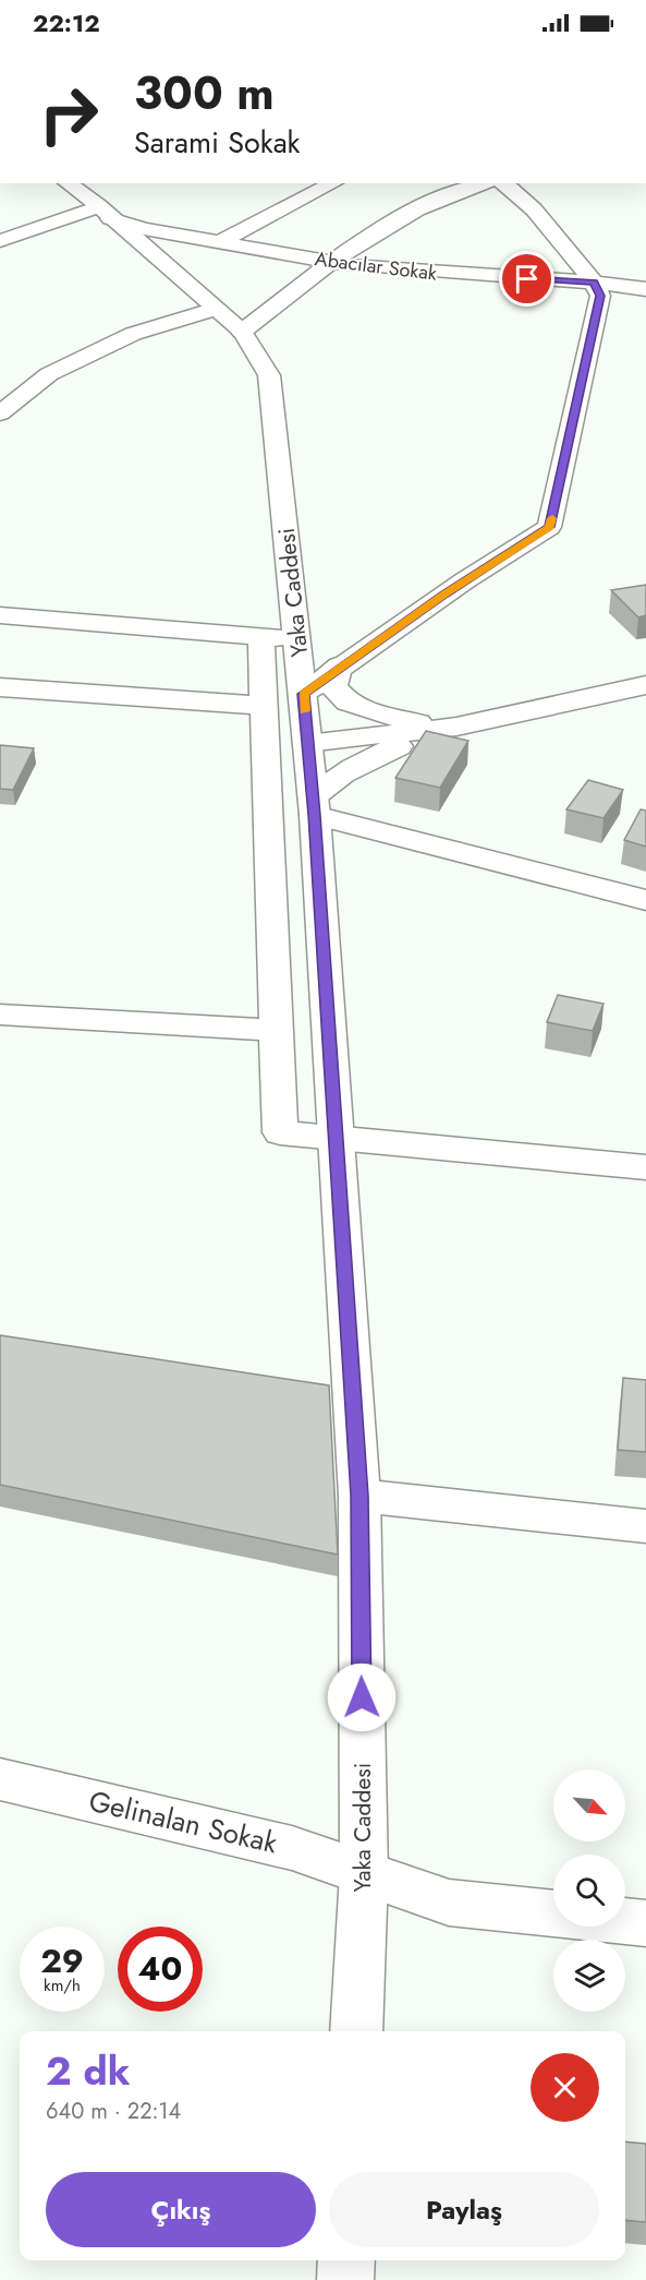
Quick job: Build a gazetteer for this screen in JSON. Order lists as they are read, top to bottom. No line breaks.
{"streets":{"street":["Abacılar Sokak","Yaka Caddesi","Gelinalan Sokak"]},"crossings":[["Abacılar Sokak","Yaka Caddesi"],["Yaka Caddesi","Gelinalan Sokak"]],"north":"bottom right","page":{"status":"22:12","turn":["300 m","Sarami Sokak"],"speed":"29 km/h","limit":"40","heading":["2 dk","640 m · 22:14"],"buttons":["Çıkış","Paylaş"]}}
